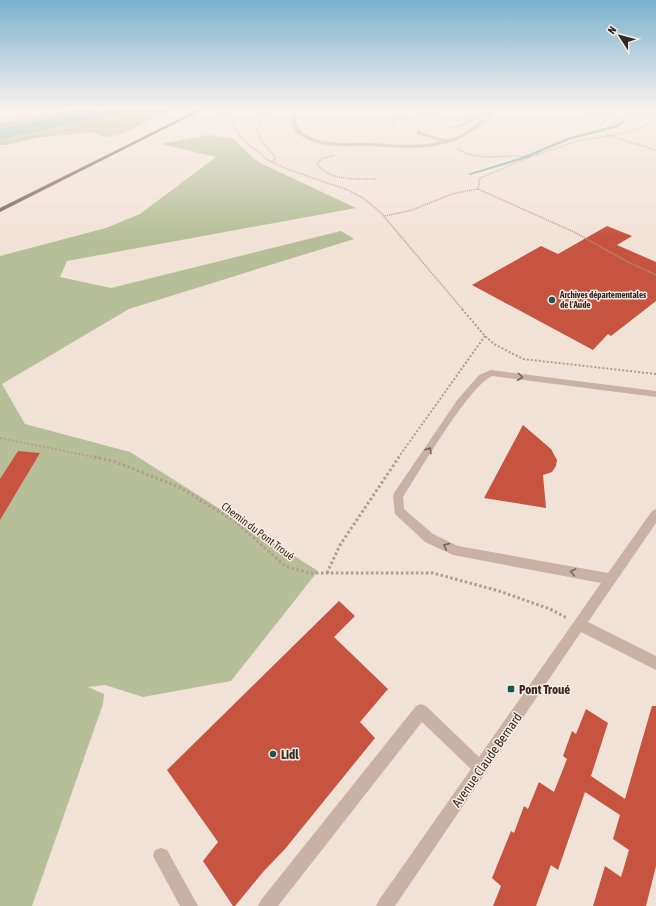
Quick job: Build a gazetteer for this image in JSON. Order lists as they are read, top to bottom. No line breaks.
{"streets":{"street":["Avenue Claude Bernard"],"path":["Chemin du Pont Troué"]},"crossings":[["Chemin du Pont Troué","Avenue Claude Bernard"]],"places":{"other":["Archives départementales de l'Aude","Lidl"],"transit":["Pont Troué"]},"north":"top left"}
